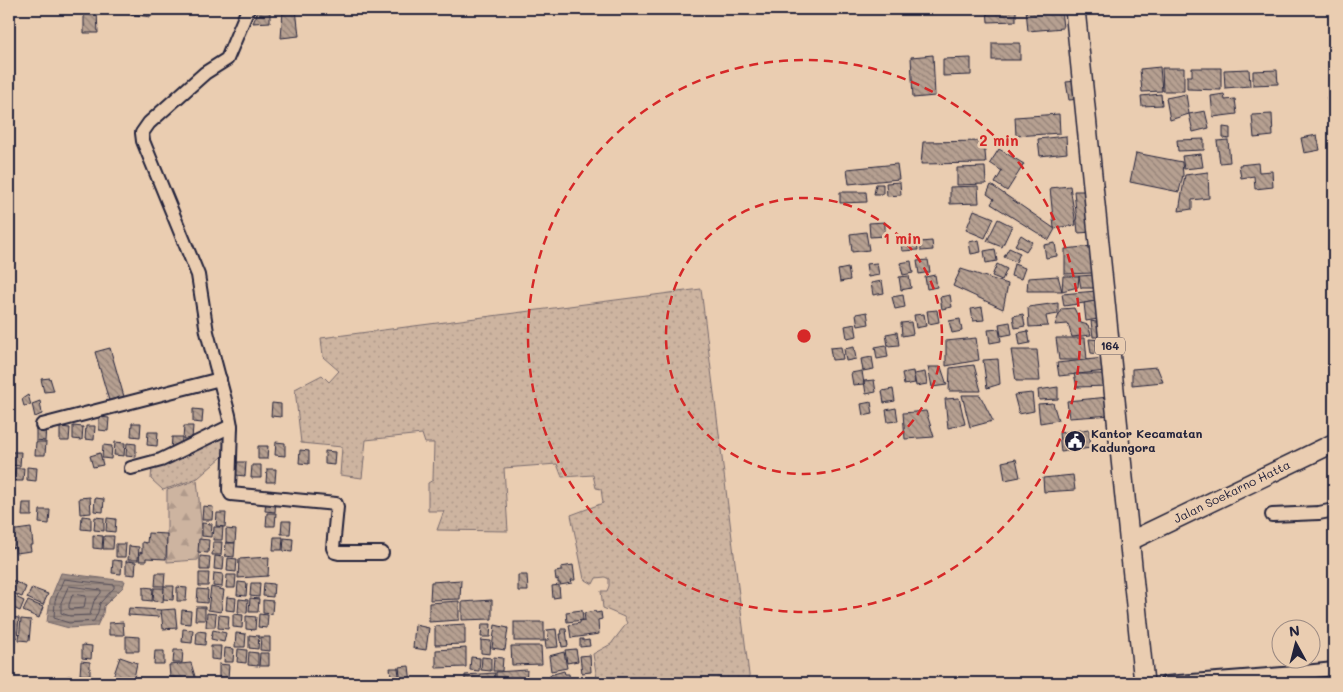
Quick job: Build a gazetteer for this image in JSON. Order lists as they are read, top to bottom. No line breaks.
{"streets":{"main road":["164"],"street":["Jalan Soekarno Hatta"]},"crossings":[["164","Jalan Soekarno Hatta"]],"places":{"public building":["Kantor Kecamatan Kadungora"]},"north":"top","rings":["2 min","1 min"]}
